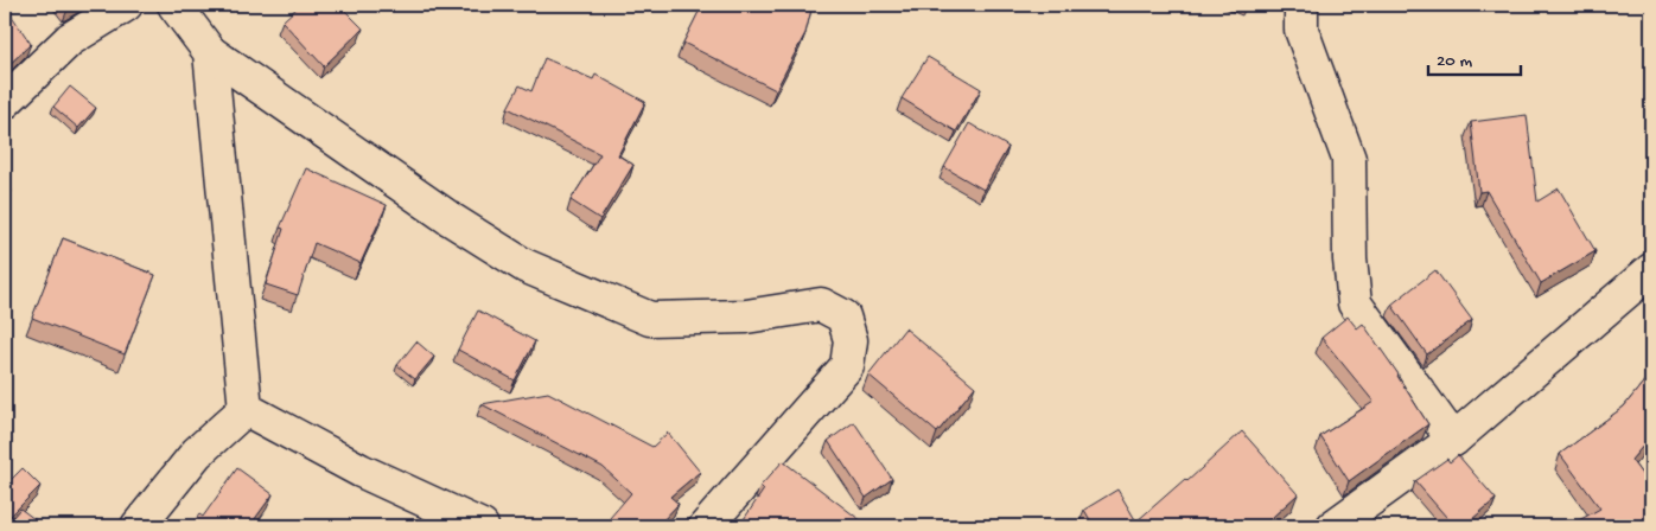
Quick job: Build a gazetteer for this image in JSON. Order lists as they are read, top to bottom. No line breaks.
{"scale_bar":"20 m"}
